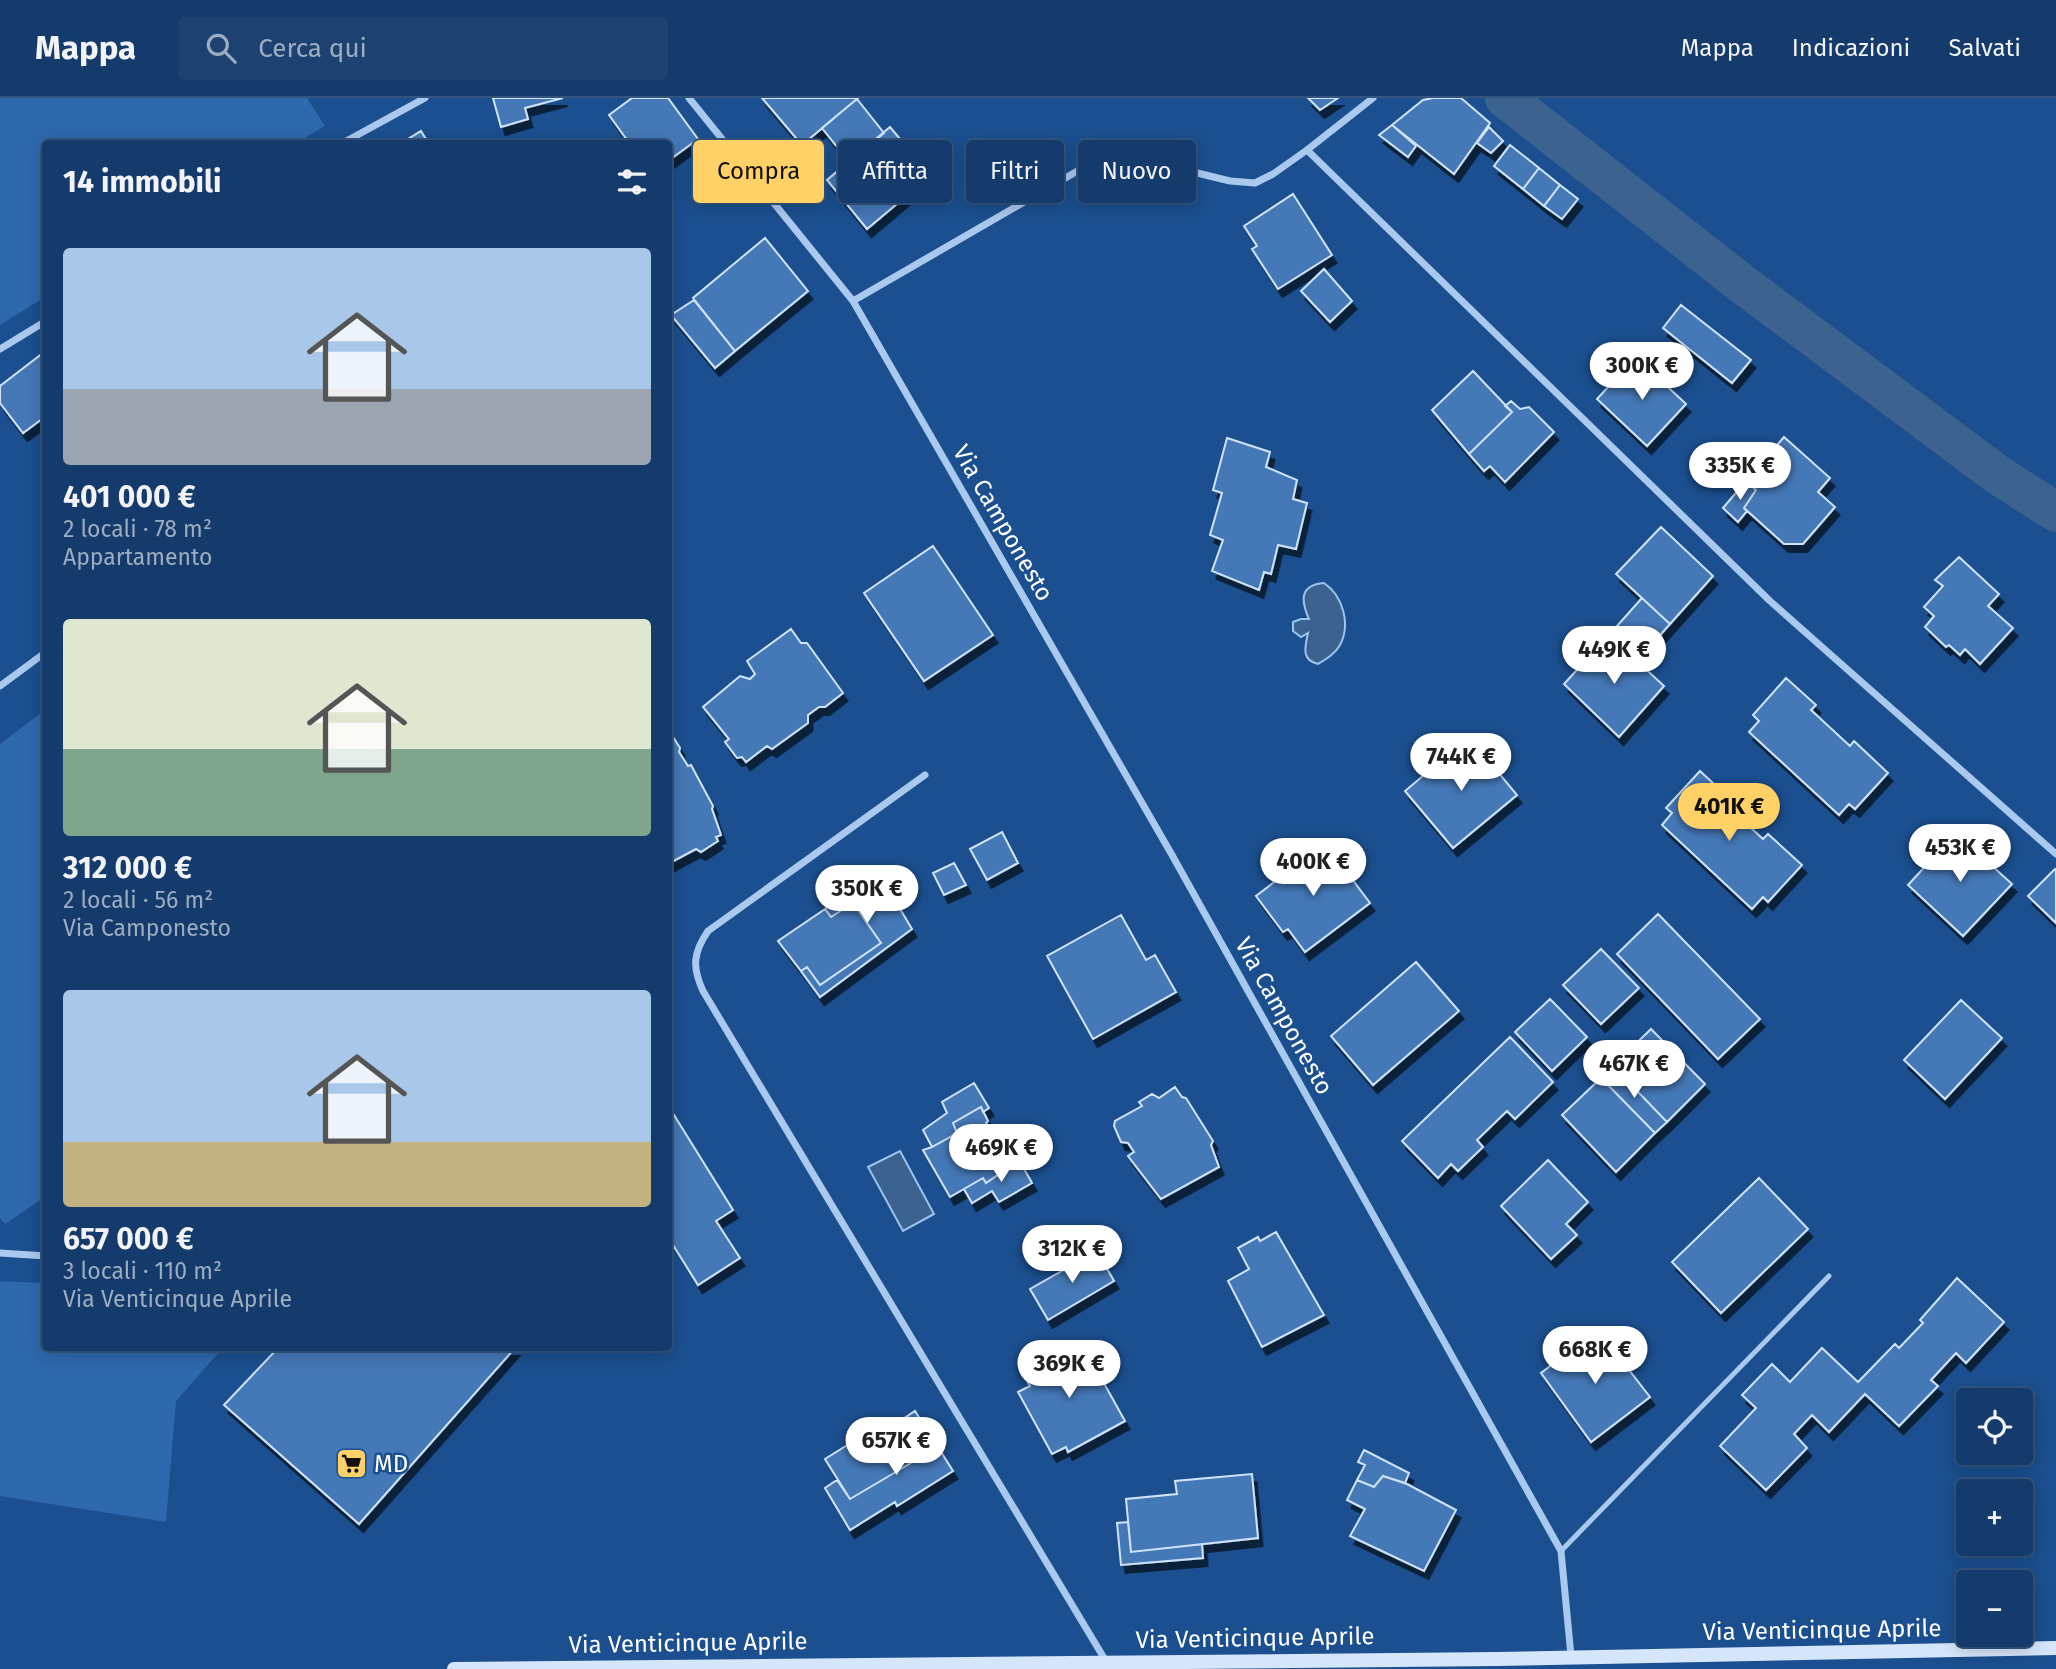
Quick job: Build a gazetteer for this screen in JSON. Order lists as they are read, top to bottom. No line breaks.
{"streets":{"main road":["Via Venticinque Aprile"],"street":["Via Camponesto"]},"crossings":[["Via Camponesto","Via Venticinque Aprile"]],"places":{"supermarket":["MD"]},"page":{"header":"Mappa","search":"Cerca qui","nav":["Mappa","Indicazioni","Salvati"],"chip":["Compra","Affitta","Filtri","Nuovo"],"heading":"14 immobili","list":[{"name":"401 000 €","note":"2 locali · 78 m² · Appartamento"},{"name":"312 000 €","note":"2 locali · 56 m² · Via Camponesto"},{"name":"657 000 €","note":"3 locali · 110 m² · Via Venticinque Aprile"}],"price":["300K €","335K €","449K €","744K €","401K €","453K €","400K €","350K €","467K €","469K €","312K €","668K €","369K €","657K €"],"map_buttons":["+","−"]}}
